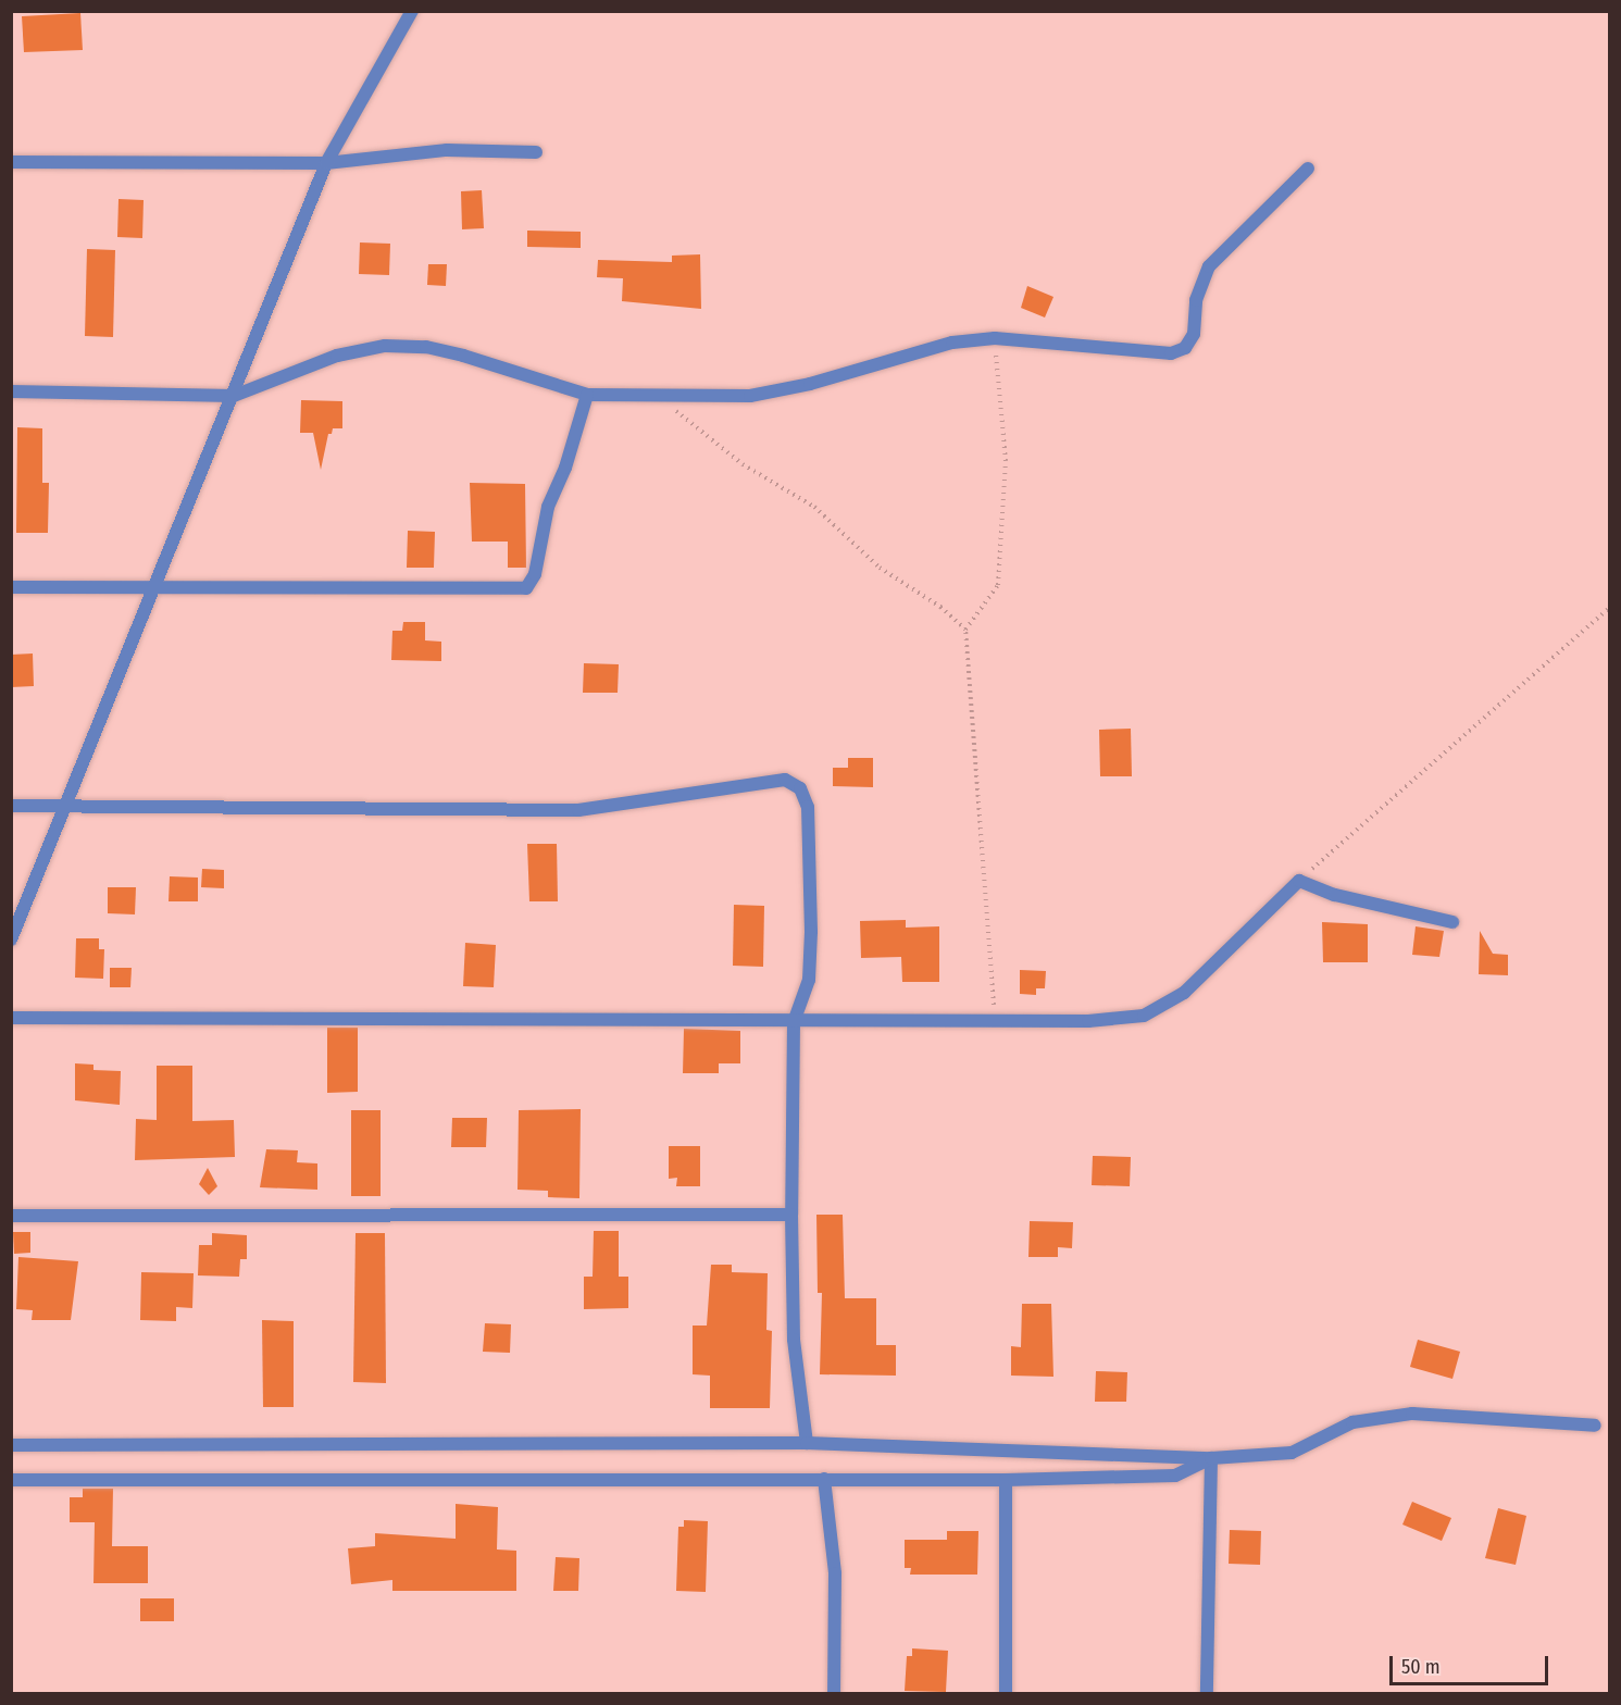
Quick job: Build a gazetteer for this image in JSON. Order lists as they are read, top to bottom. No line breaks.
{"scale_bar":"50 m"}
